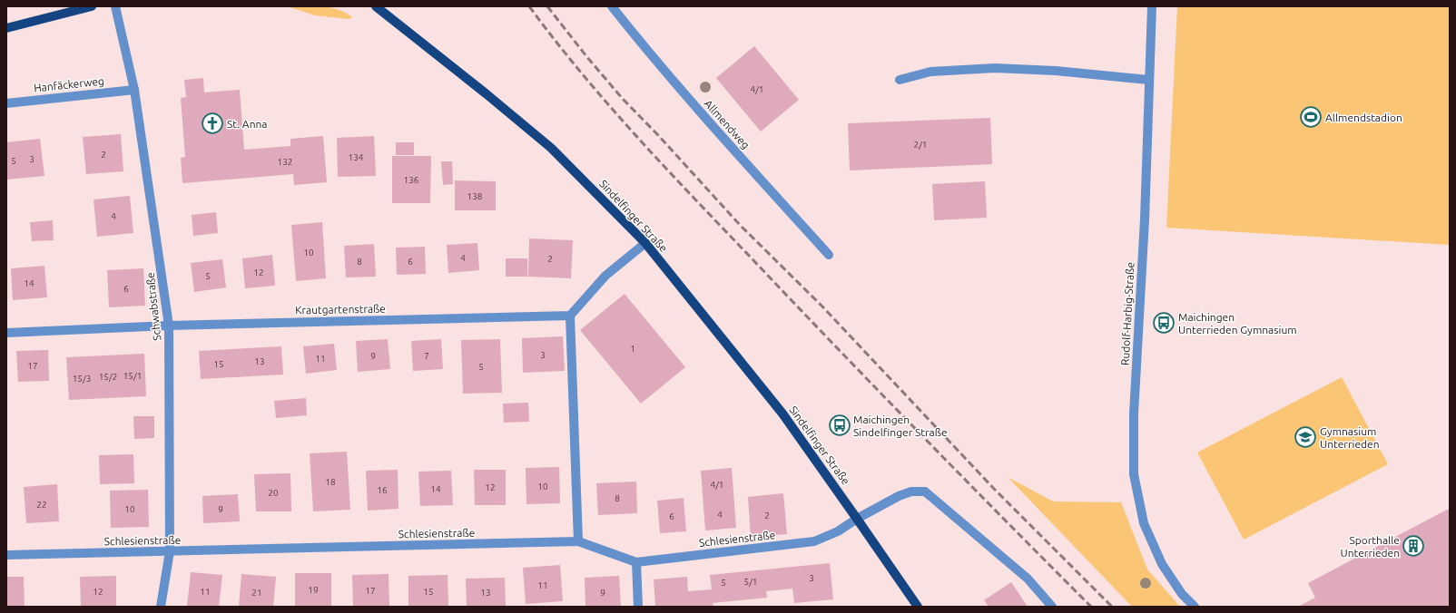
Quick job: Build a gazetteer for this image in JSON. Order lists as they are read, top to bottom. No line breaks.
{"streets":{"main road":["Sindelfinger Straße"],"street":["Hanfäckerweg","Allmendweg","Schwabstraße","Krautgartenstraße","Rudolf-Harbig-Straße","Schlesienstraße"]},"crossings":[["Hanfäckerweg","Schwabstraße"],["Sindelfinger Straße","Schlesienstraße"],["Schwabstraße","Krautgartenstraße"],["Schwabstraße","Schlesienstraße"]],"places":{"sports":["Allmendstadion"],"church":["St. Anna"],"bus stop":["Maichingen Unterrieden Gymnasium","Maichingen Sindelfinger Straße"],"school or university":["Gymnasium Unterrieden"],"building":["Sporthalle Unterrieden"]},"house_numbers":["4/1","2/1","2","134","3","5","132","136","138","4","10","4","2","8","6","12","5","14","6","1","3","9","7","11","13","15","17","5","15/1","15/2","15/3","18","4/1","10","12","14","16","20","8","22","10","9","4","2","6","3","5/1","5","11","19","17","12","11","15","21","13","9"]}
